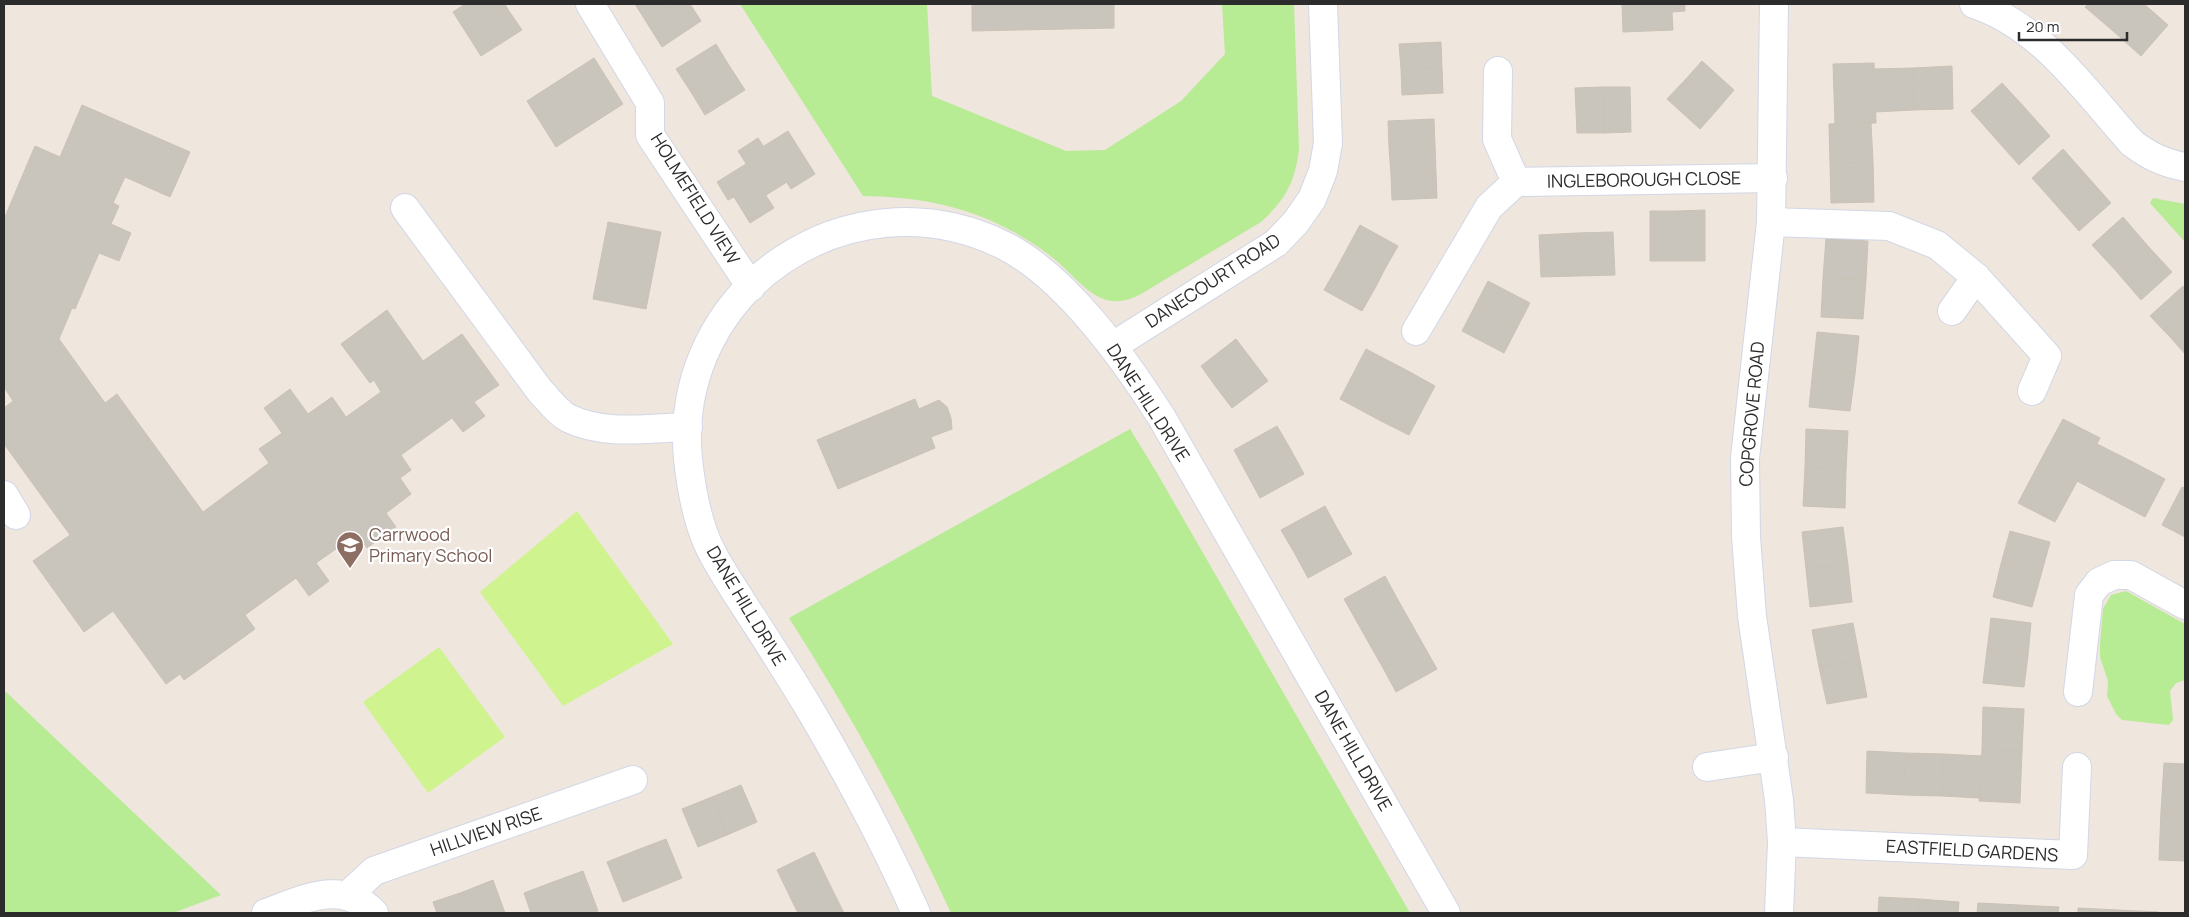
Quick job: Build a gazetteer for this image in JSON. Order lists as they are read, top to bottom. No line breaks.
{"streets":{"street":["INGLEBOROUGH CLOSE","HOLMEFIELD VIEW","DANECOURT ROAD","DANE HILL DRIVE","COPGROVE ROAD","HILLVIEW RISE","EASTFIELD GARDENS"]},"crossings":[["INGLEBOROUGH CLOSE","COPGROVE ROAD"],["HOLMEFIELD VIEW","DANE HILL DRIVE"],["DANECOURT ROAD","DANE HILL DRIVE"],["COPGROVE ROAD","EASTFIELD GARDENS"]],"places":{"school or university":["Carrwood Primary School"]},"scale_bar":"20 m"}
